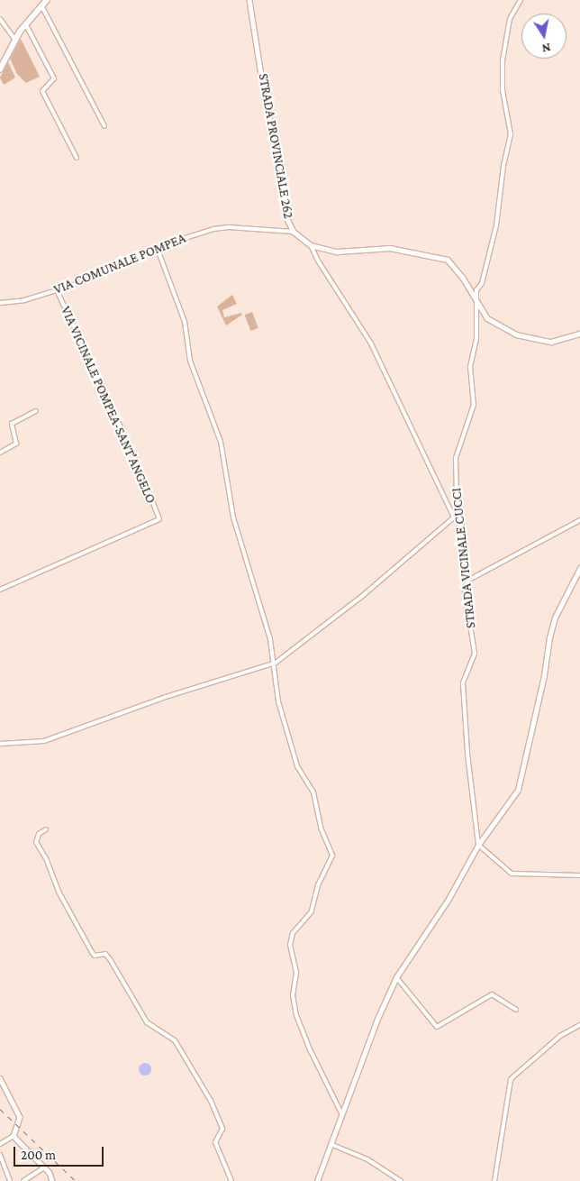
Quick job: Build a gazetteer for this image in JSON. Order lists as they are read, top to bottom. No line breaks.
{"streets":{"street":["STRADA PROVINCIALE 262","VIA COMUNALE POMPEA","VIA VICINALE POMPEA-SANT'ANGELO","STRADA VICINALE CUCCI"]},"crossings":[["STRADA PROVINCIALE 262","VIA COMUNALE POMPEA"],["STRADA PROVINCIALE 262","STRADA VICINALE CUCCI"],["VIA COMUNALE POMPEA","VIA VICINALE POMPEA-SANT'ANGELO"]],"scale_bar":"200 m","north":"bottom"}
